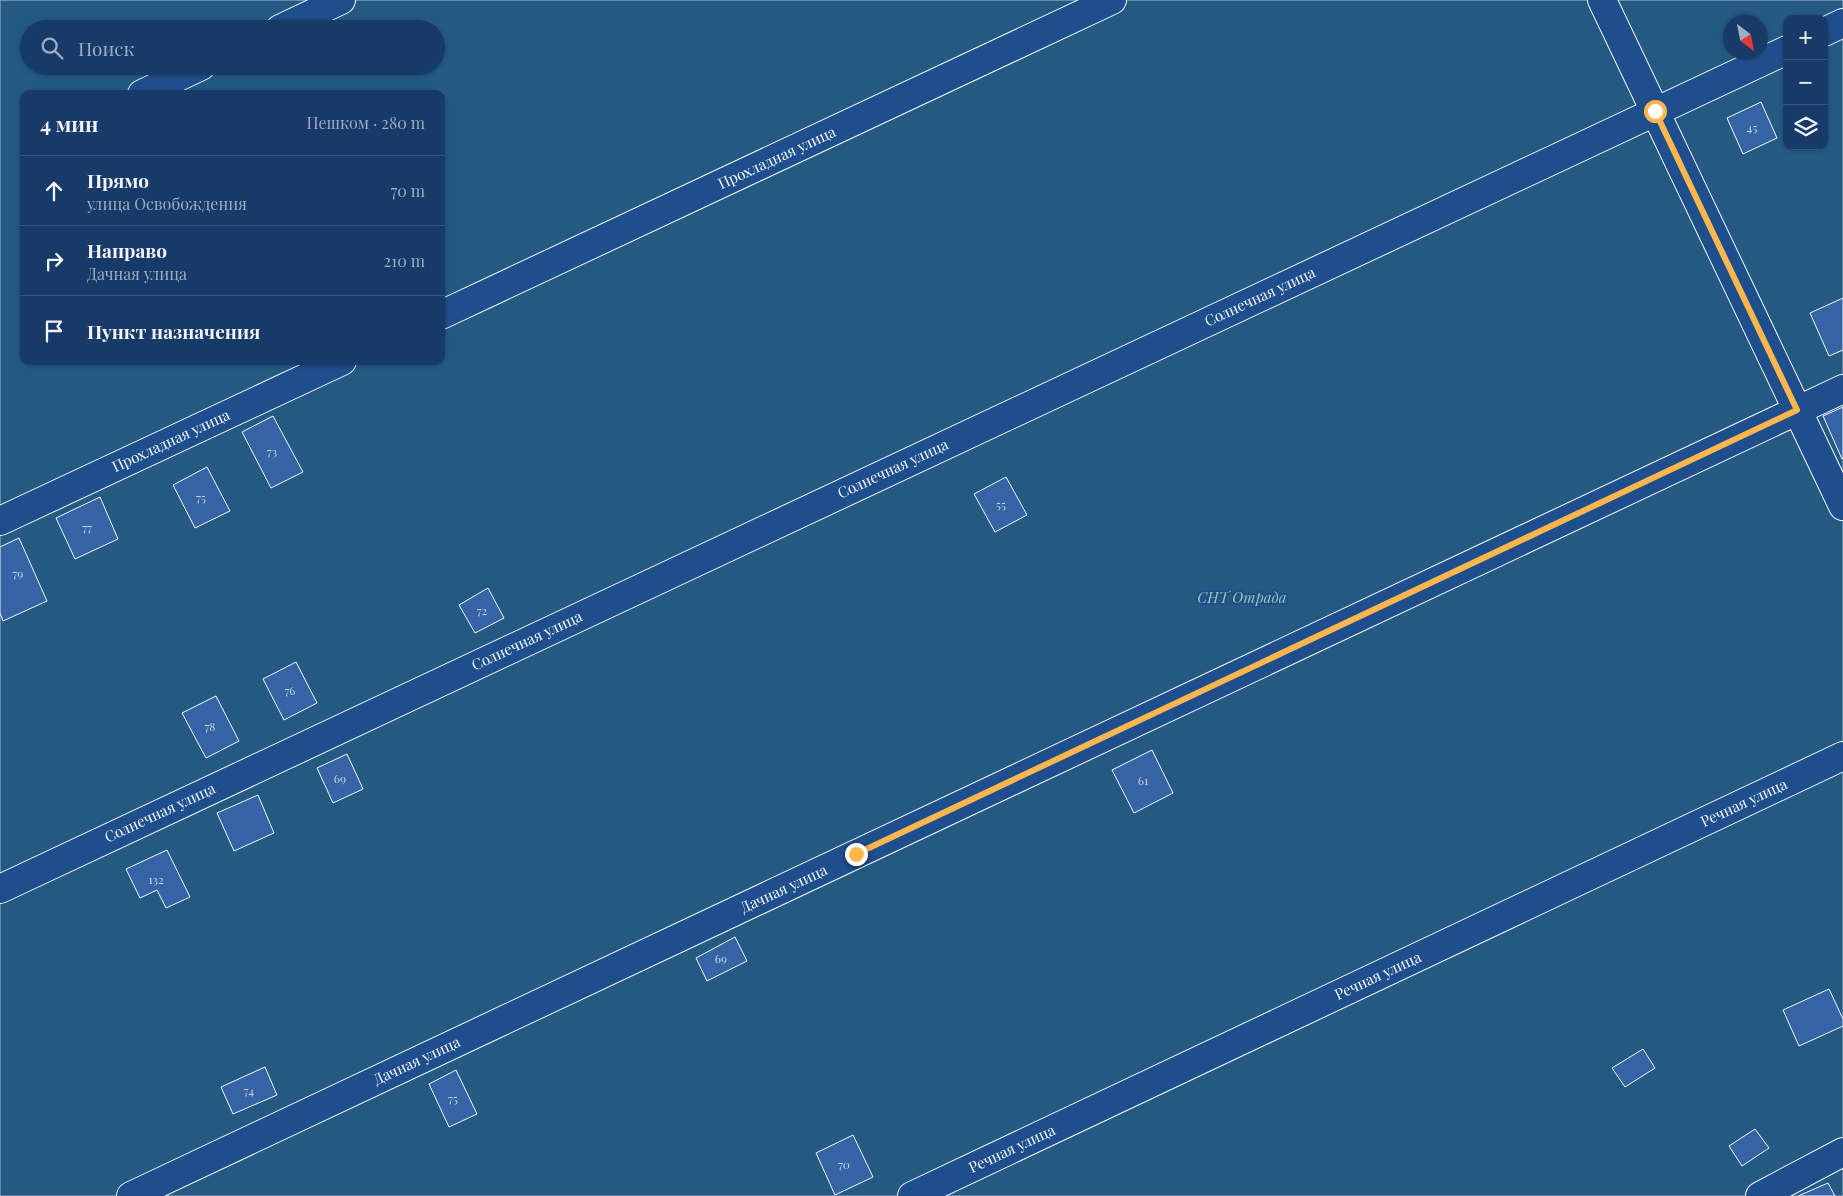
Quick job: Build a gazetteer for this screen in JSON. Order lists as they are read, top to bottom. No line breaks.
{"streets":{"street":["Прохладная улица","Солнечная улица","Речная улица","Дачная улица"]},"parks":["СНТ Отрада"],"house_numbers":["45","73","75","55","77","79","72","76","78","69","61","132","69","74","75","70"],"north":"bottom right","page":{"map_buttons":["+","−"],"search":"Поиск","heading":["4 мин","Пешком · 280 m"],"list":[["Прямо","улица Освобождения","70 m"],["Направо","Дачная улица","210 m"],"Пункт назначения"]}}
